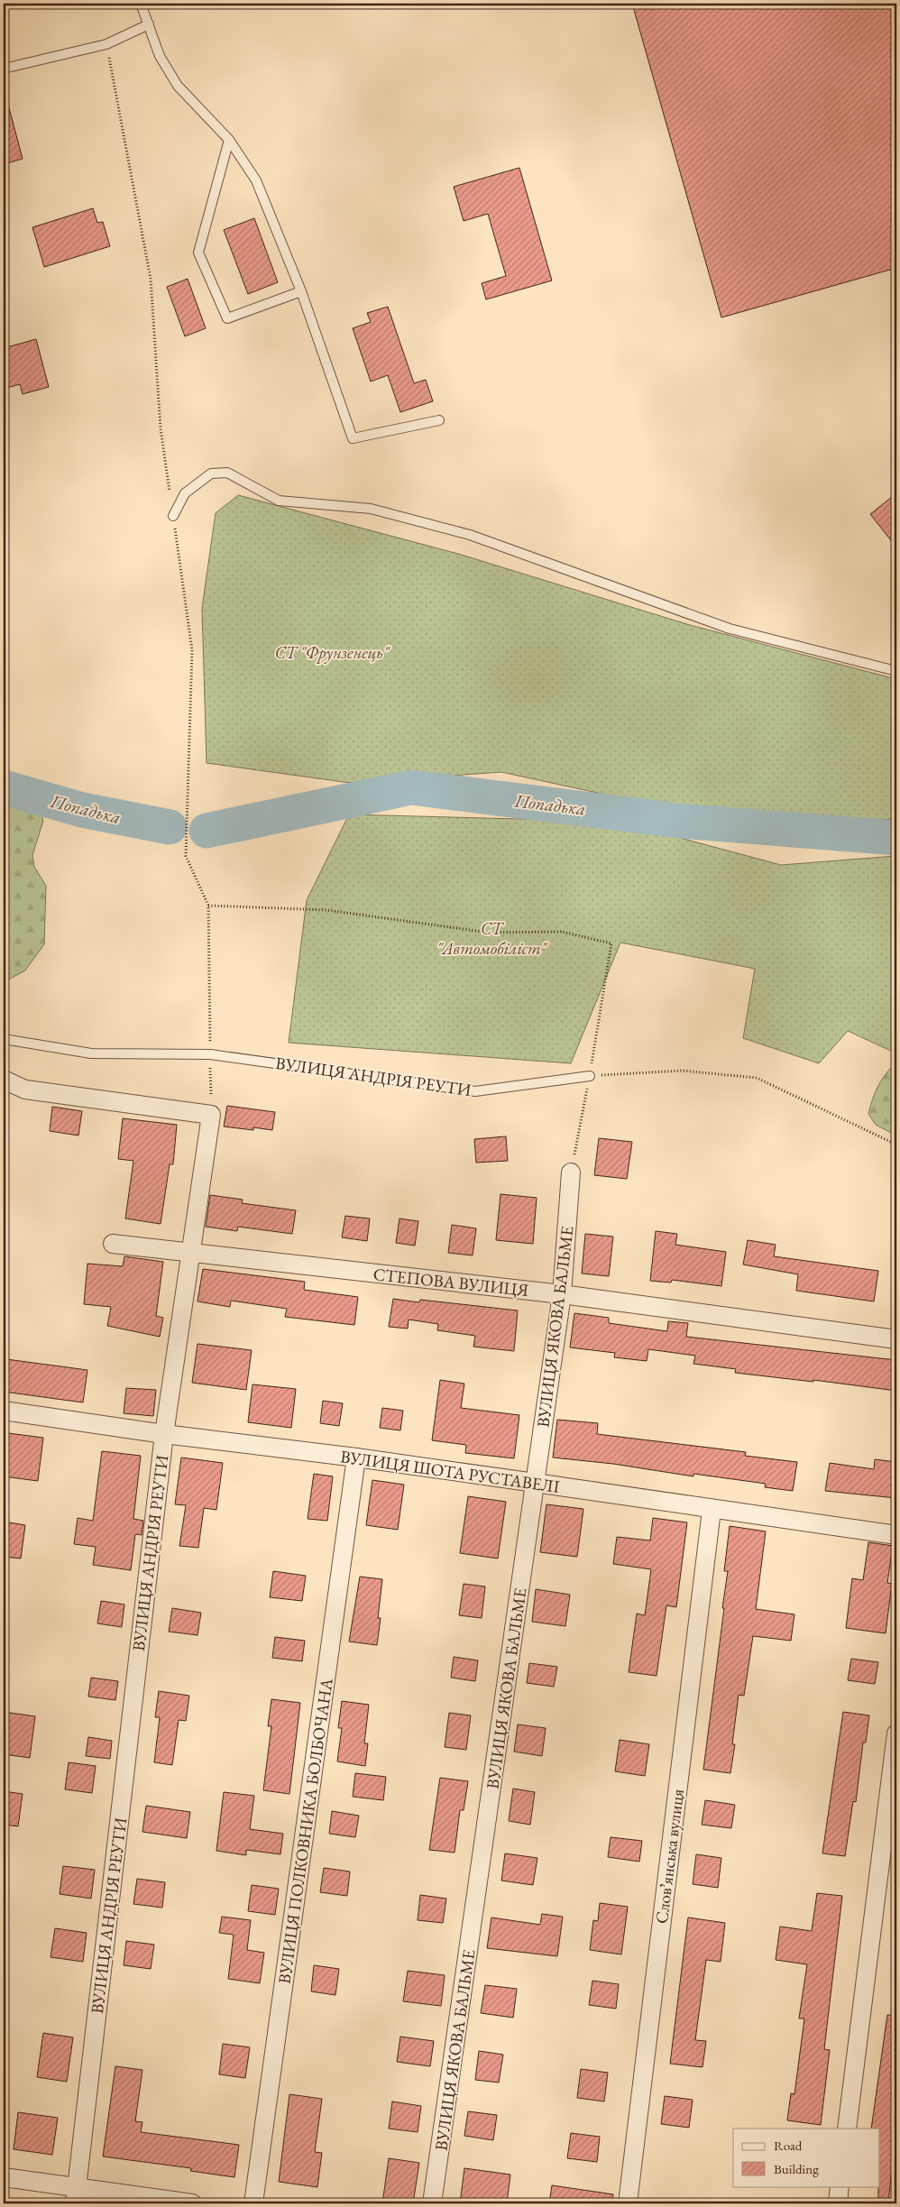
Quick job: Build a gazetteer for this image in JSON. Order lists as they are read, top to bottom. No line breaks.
{"streets":{"street":["ВУЛИЦЯ АНДРІЯ РЕУТИ","СТЕПОВА ВУЛИЦЯ","ВУЛИЦЯ ЯКОВА БАЛЬМЕ","ВУЛИЦЯ ШОТА РУСТАВЕЛІ","ВУЛИЦЯ ПОЛКОВНИКА БОЛБОЧАНА","Словʼянська вулиця"]},"crossings":[["ВУЛИЦЯ АНДРІЯ РЕУТИ","СТЕПОВА ВУЛИЦЯ"],["ВУЛИЦЯ АНДРІЯ РЕУТИ","ВУЛИЦЯ ШОТА РУСТАВЕЛІ"],["СТЕПОВА ВУЛИЦЯ","ВУЛИЦЯ ЯКОВА БАЛЬМЕ"],["ВУЛИЦЯ ЯКОВА БАЛЬМЕ","ВУЛИЦЯ ШОТА РУСТАВЕЛІ"],["ВУЛИЦЯ ШОТА РУСТАВЕЛІ","ВУЛИЦЯ ПОЛКОВНИКА БОЛБОЧАНА"],["ВУЛИЦЯ ШОТА РУСТАВЕЛІ","Словʼянська вулиця"]],"water":["Попадька"],"parks":["СТ \"Фрунзенець\"","СТ \"Автомобіліст\""],"legend":["Road","Building"]}
